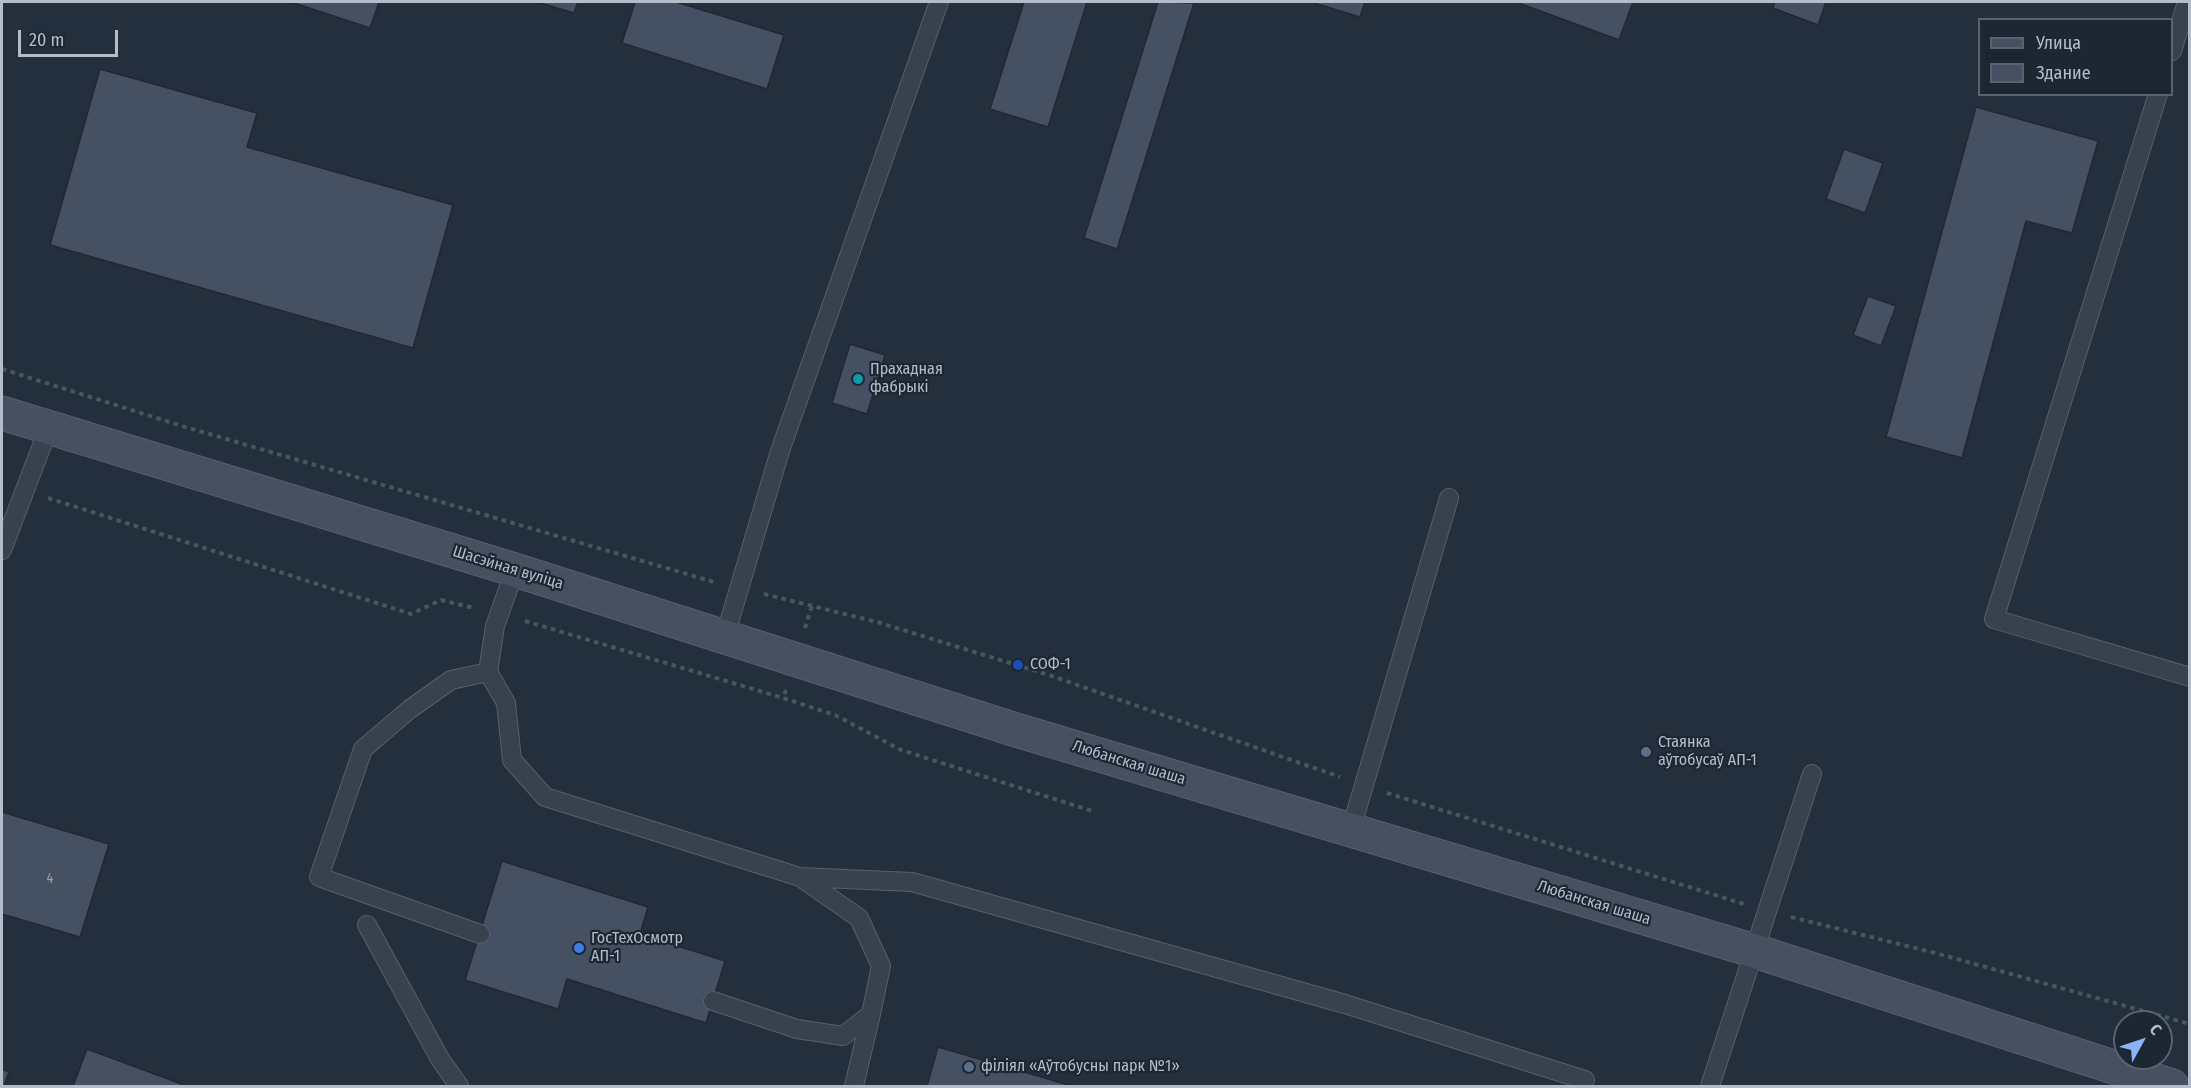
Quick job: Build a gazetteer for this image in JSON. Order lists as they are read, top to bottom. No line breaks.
{"streets":{"main road":["Шасэйная вуліца","Любанская шаша"]},"crossings":[["Шасэйная вуліца","Любанская шаша"]],"places":["Прахадная фабрыкі","СОФ-1","Стаянка аўтобусаў АП-1","ГосТехОсмотр АП-1","філіял «Аўтобусны парк №1»"],"house_numbers":["4"],"legend":["Улица","Здание"],"scale_bar":"20 m","north":"top right"}
